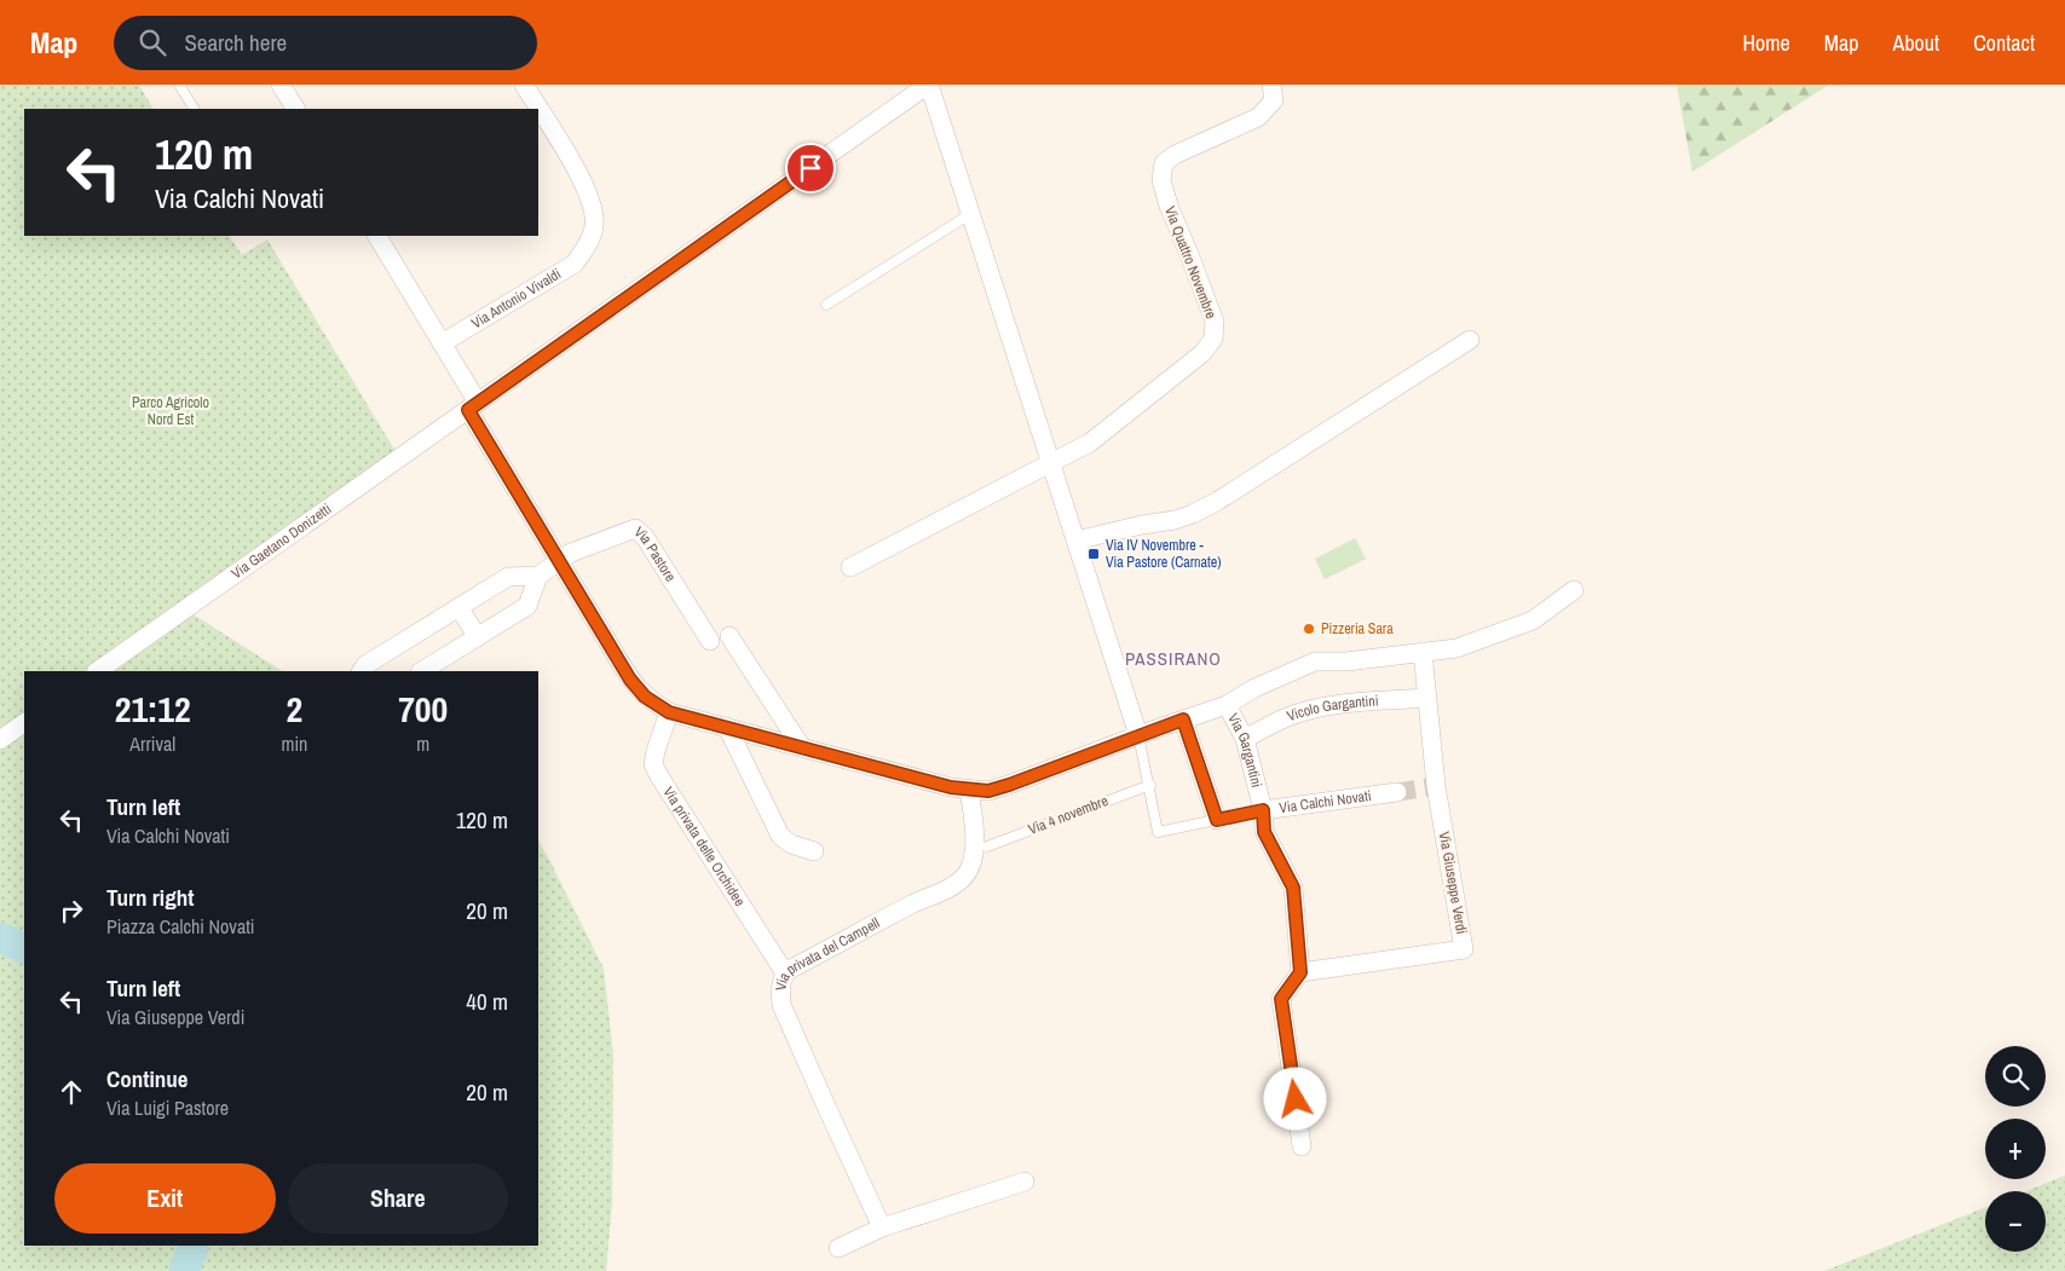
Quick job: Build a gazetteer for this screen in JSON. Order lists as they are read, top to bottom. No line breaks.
{"streets":{"street":["Via Quattro Novembre","Via Antonio Vivaldi","Via Gaetano Donizetti","Via Pastore","Vicolo Gargantini","Via Gargantini","Via Calchi Novati","Via privata delle Orchidee","Via Giuseppe Verdi","Via privata del Campell"],"lane":["Via 4 novembre"]},"crossings":[["Vicolo Gargantini","Via Gargantini"],["Vicolo Gargantini","Via Giuseppe Verdi"],["Via Gargantini","Via Calchi Novati"],["Via Gargantini","Via Giuseppe Verdi"],["Via Calchi Novati","Via 4 novembre"],["Via privata delle Orchidee","Via privata del Campell"]],"districts":["PASSIRANO"],"parks":["Parco Agricolo Nord Est"],"places":{"transit":["Via IV Novembre - Via Pastore (Carnate)"],"other":["Pizzeria Sara"]},"page":{"header":"Map","search":"Search here","nav":["Home","Map","About","Contact"],"turn":["120 m","Via Calchi Novati"],"eta":["21:12","Arrival","2","min","700","m"],"list":[{"name":"Turn left","note":"Via Calchi Novati","value":"120 m"},{"name":"Turn right","note":"Piazza Calchi Novati","value":"20 m"},{"name":"Turn left","note":"Via Giuseppe Verdi","value":"40 m"},{"name":"Continue","note":"Via Luigi Pastore","value":"20 m"}],"map_buttons":["+","−"],"buttons":["Exit","Share"]}}
